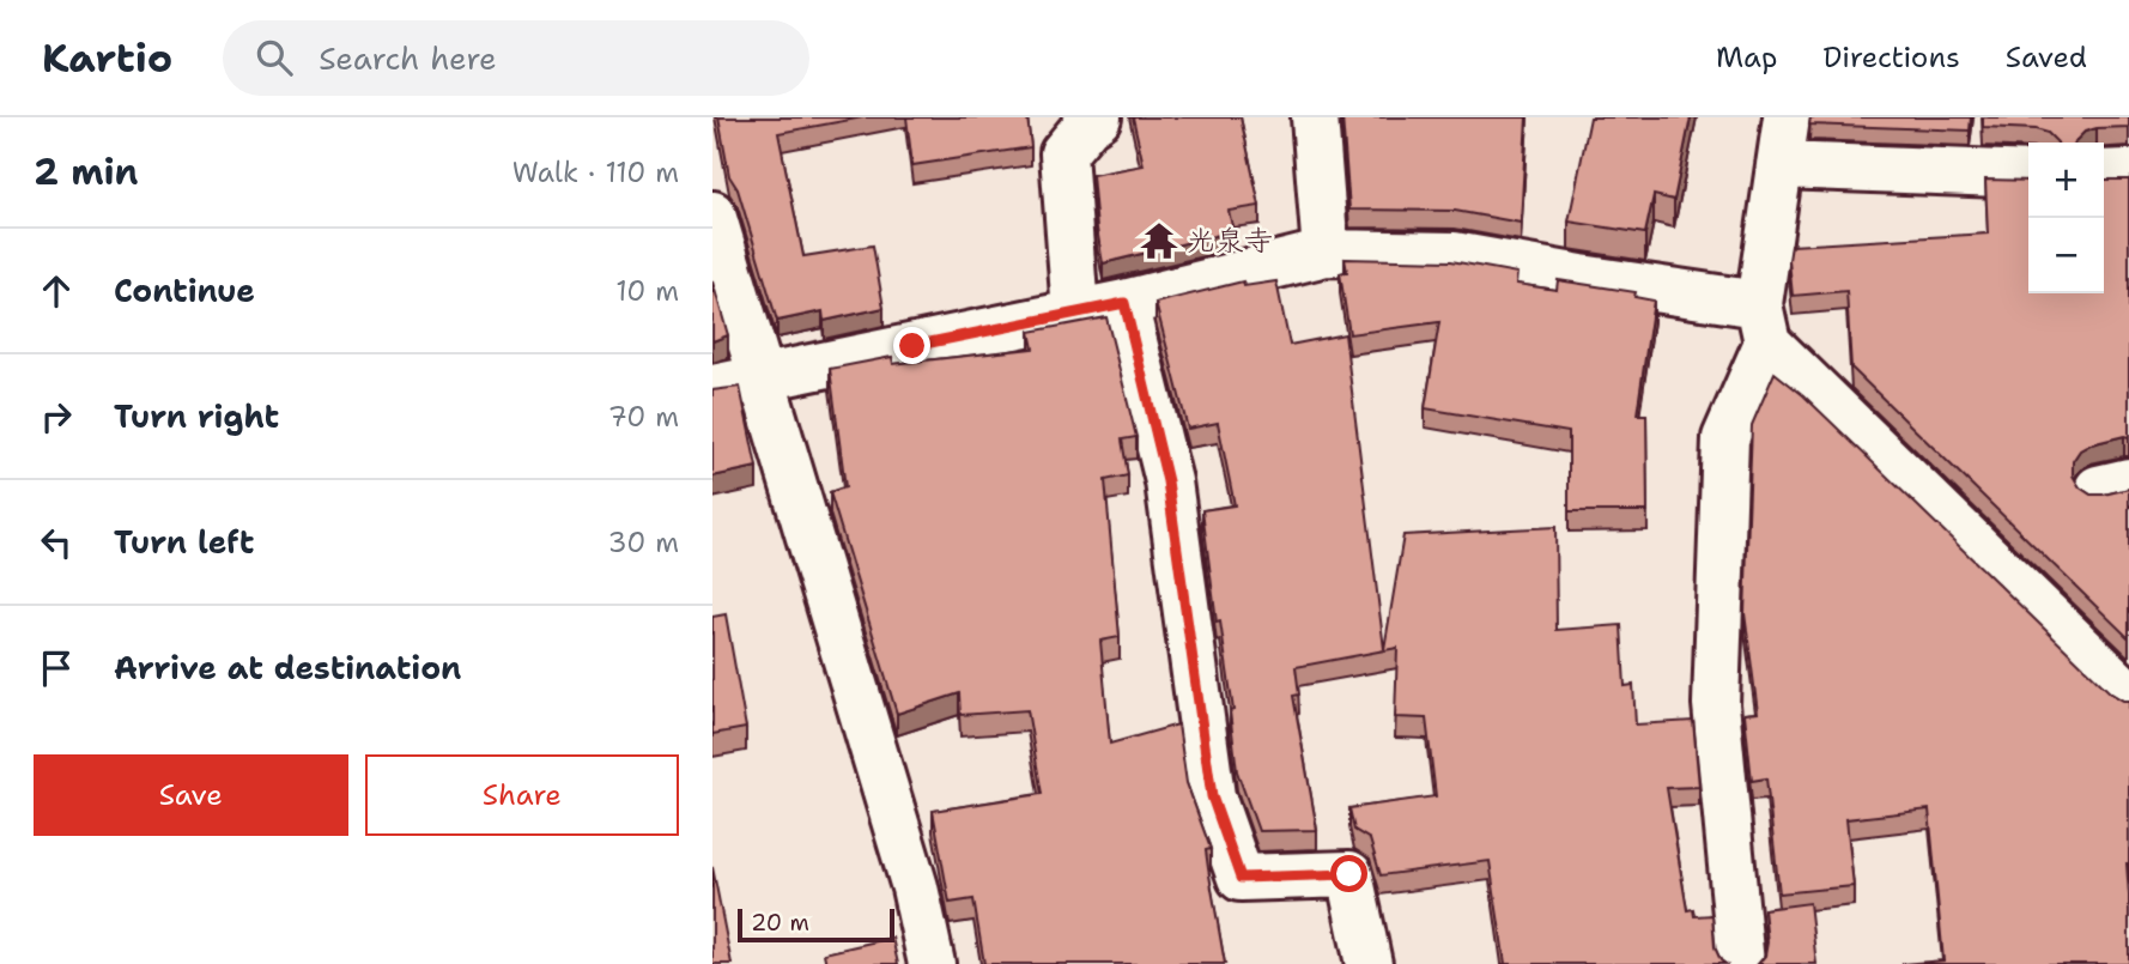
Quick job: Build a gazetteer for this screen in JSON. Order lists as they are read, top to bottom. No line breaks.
{"places":{"temple":["光泉寺"]},"scale_bar":"20 m","page":{"header":"Kartio","search":"Search here","nav":["Map","Directions","Saved"],"heading":["2 min","Walk · 110 m"],"map_buttons":["+","−"],"list":[["Continue","10 m"],["Turn right","70 m"],["Turn left","30 m"],"Arrive at destination"],"buttons":["Save","Share"],"scale":"20 m"}}
